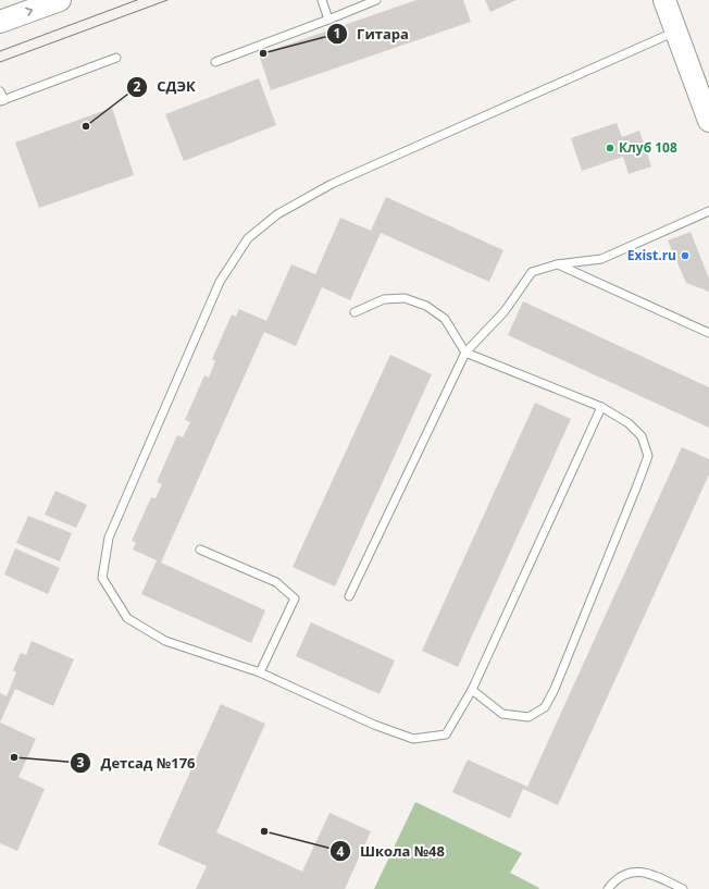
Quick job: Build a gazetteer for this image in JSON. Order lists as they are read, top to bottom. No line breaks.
{"places":["Гитара","СДЭК","Клуб 108","Exist.ru","Детсад №176","Школа №48"]}
